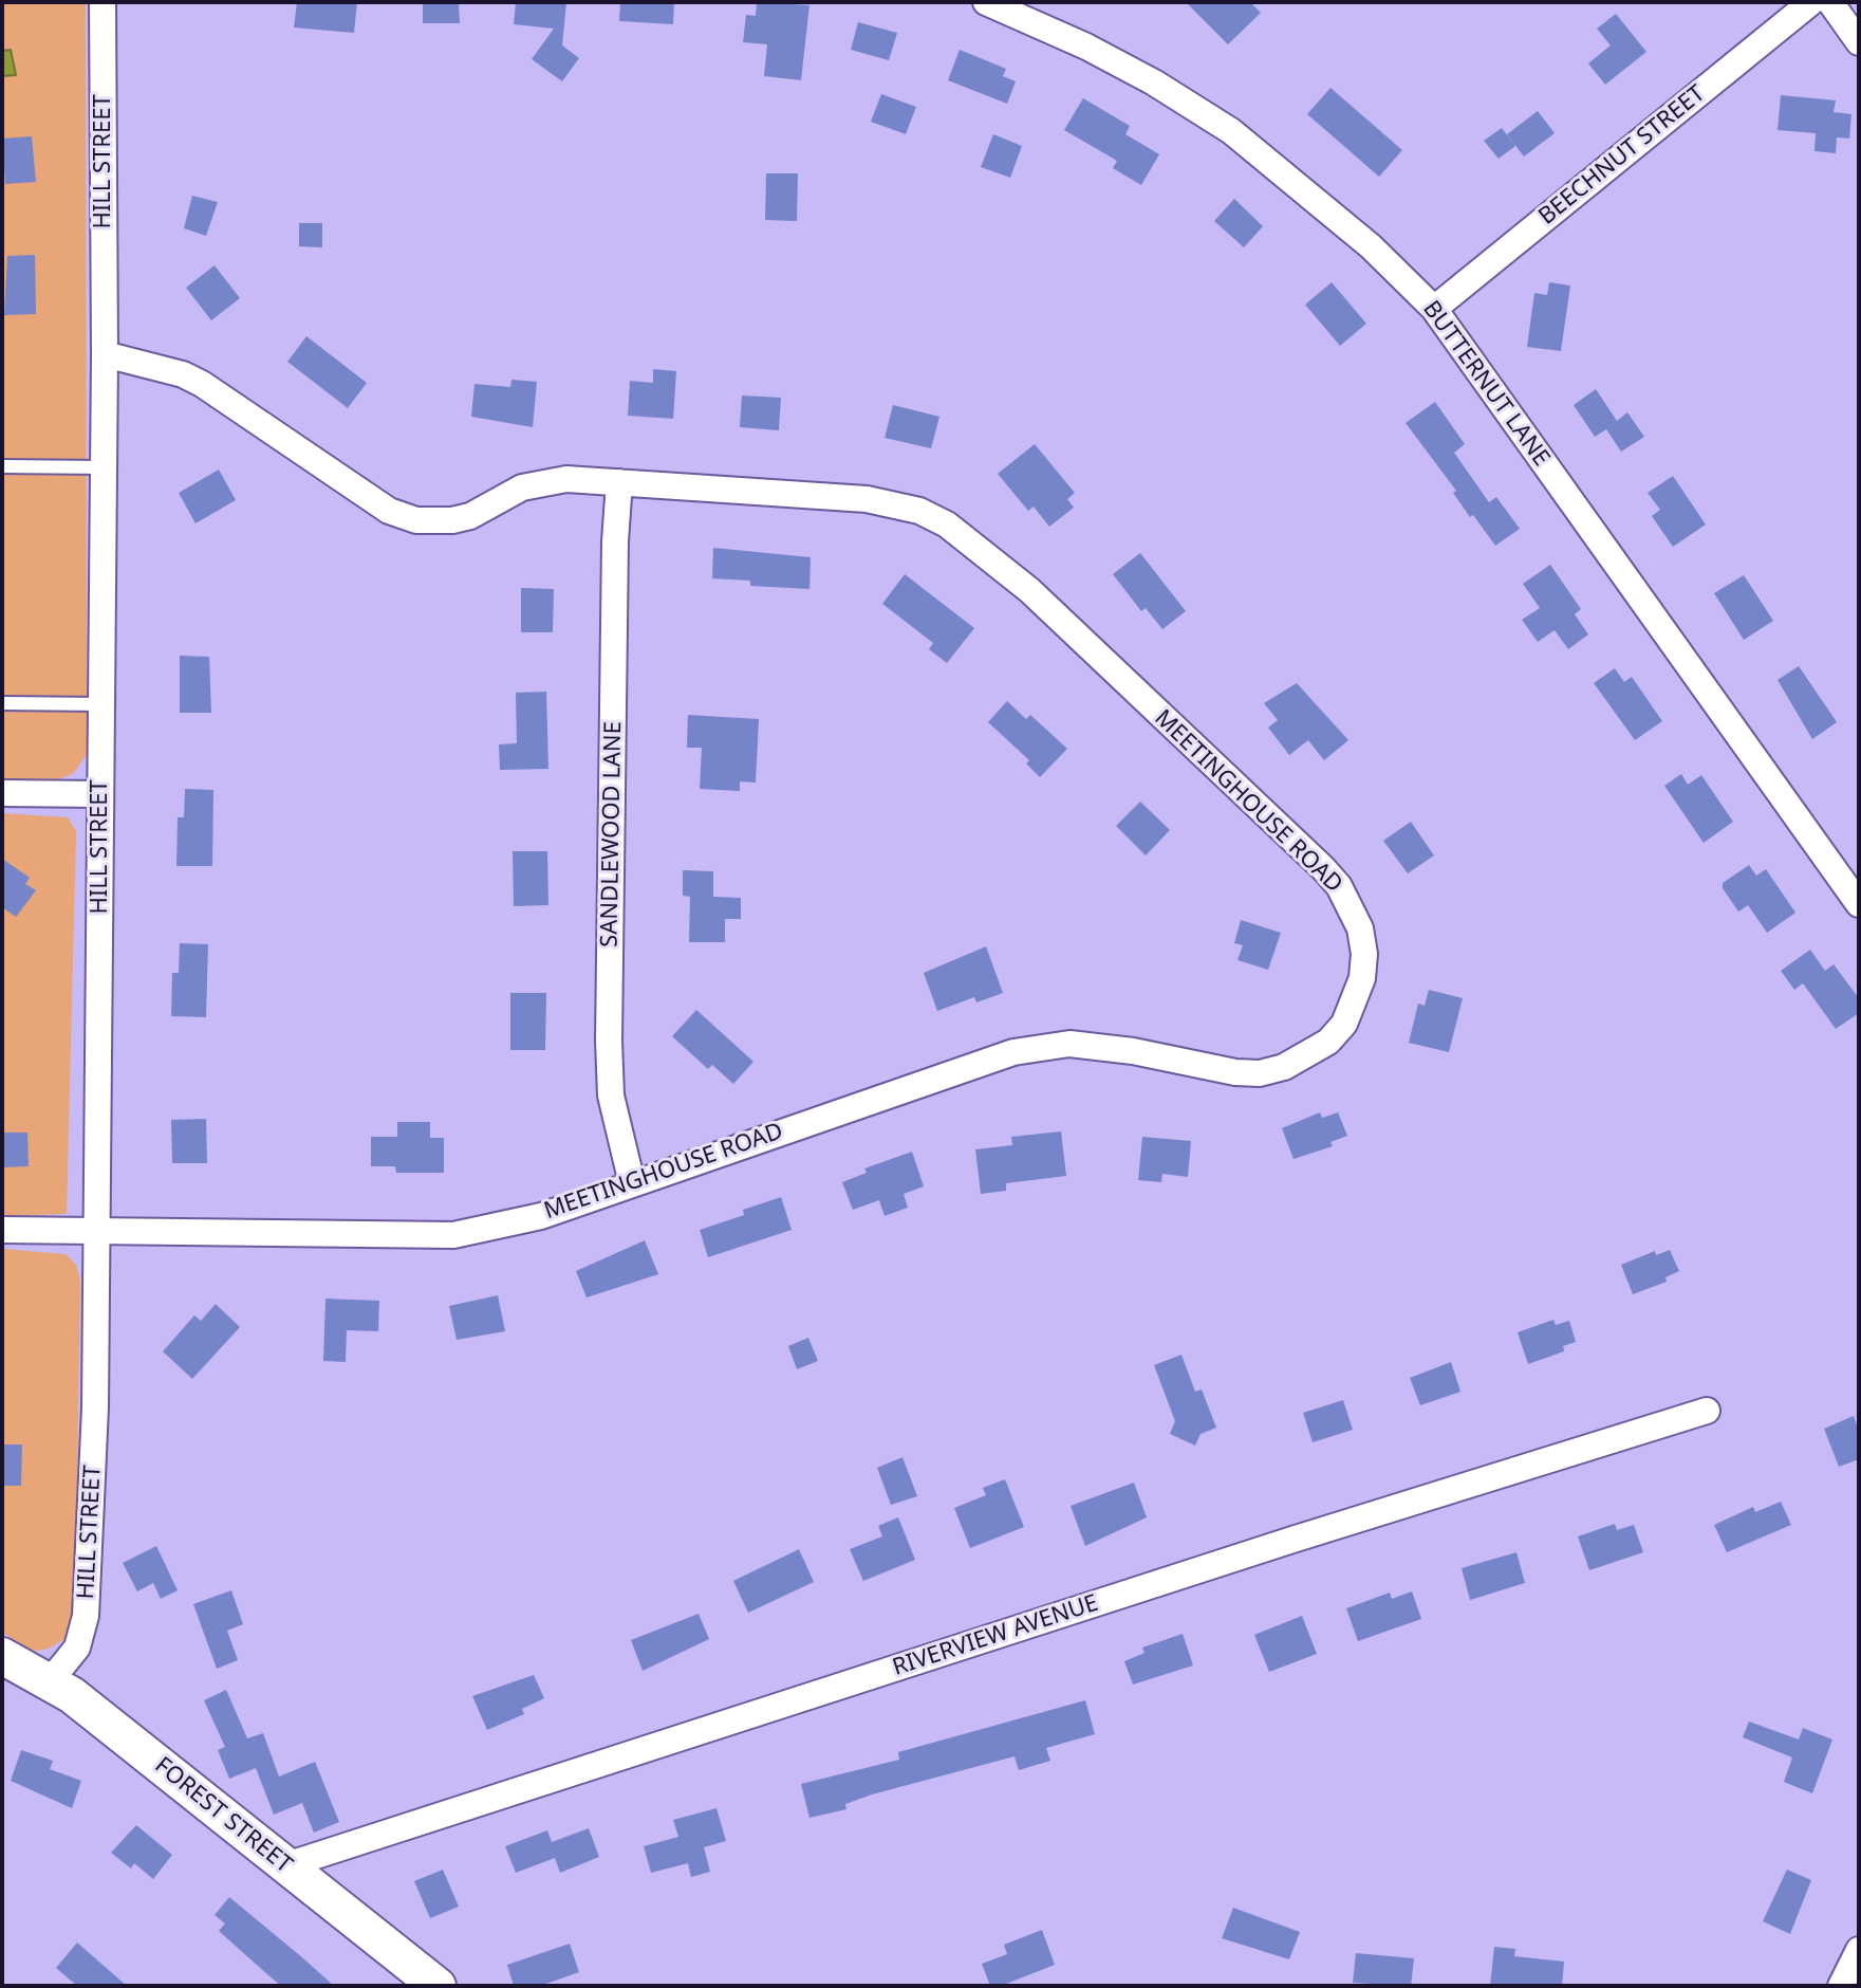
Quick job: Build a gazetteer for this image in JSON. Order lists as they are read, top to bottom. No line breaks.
{"streets":{"street":["BEECHNUT STREET","HILL STREET","BUTTERNUT LANE","MEETINGHOUSE ROAD","SANDLEWOOD LANE","RIVERVIEW AVENUE","FOREST STREET"]},"crossings":[["BEECHNUT STREET","BUTTERNUT LANE"],["HILL STREET","MEETINGHOUSE ROAD"],["HILL STREET","FOREST STREET"],["MEETINGHOUSE ROAD","SANDLEWOOD LANE"],["RIVERVIEW AVENUE","FOREST STREET"]]}
